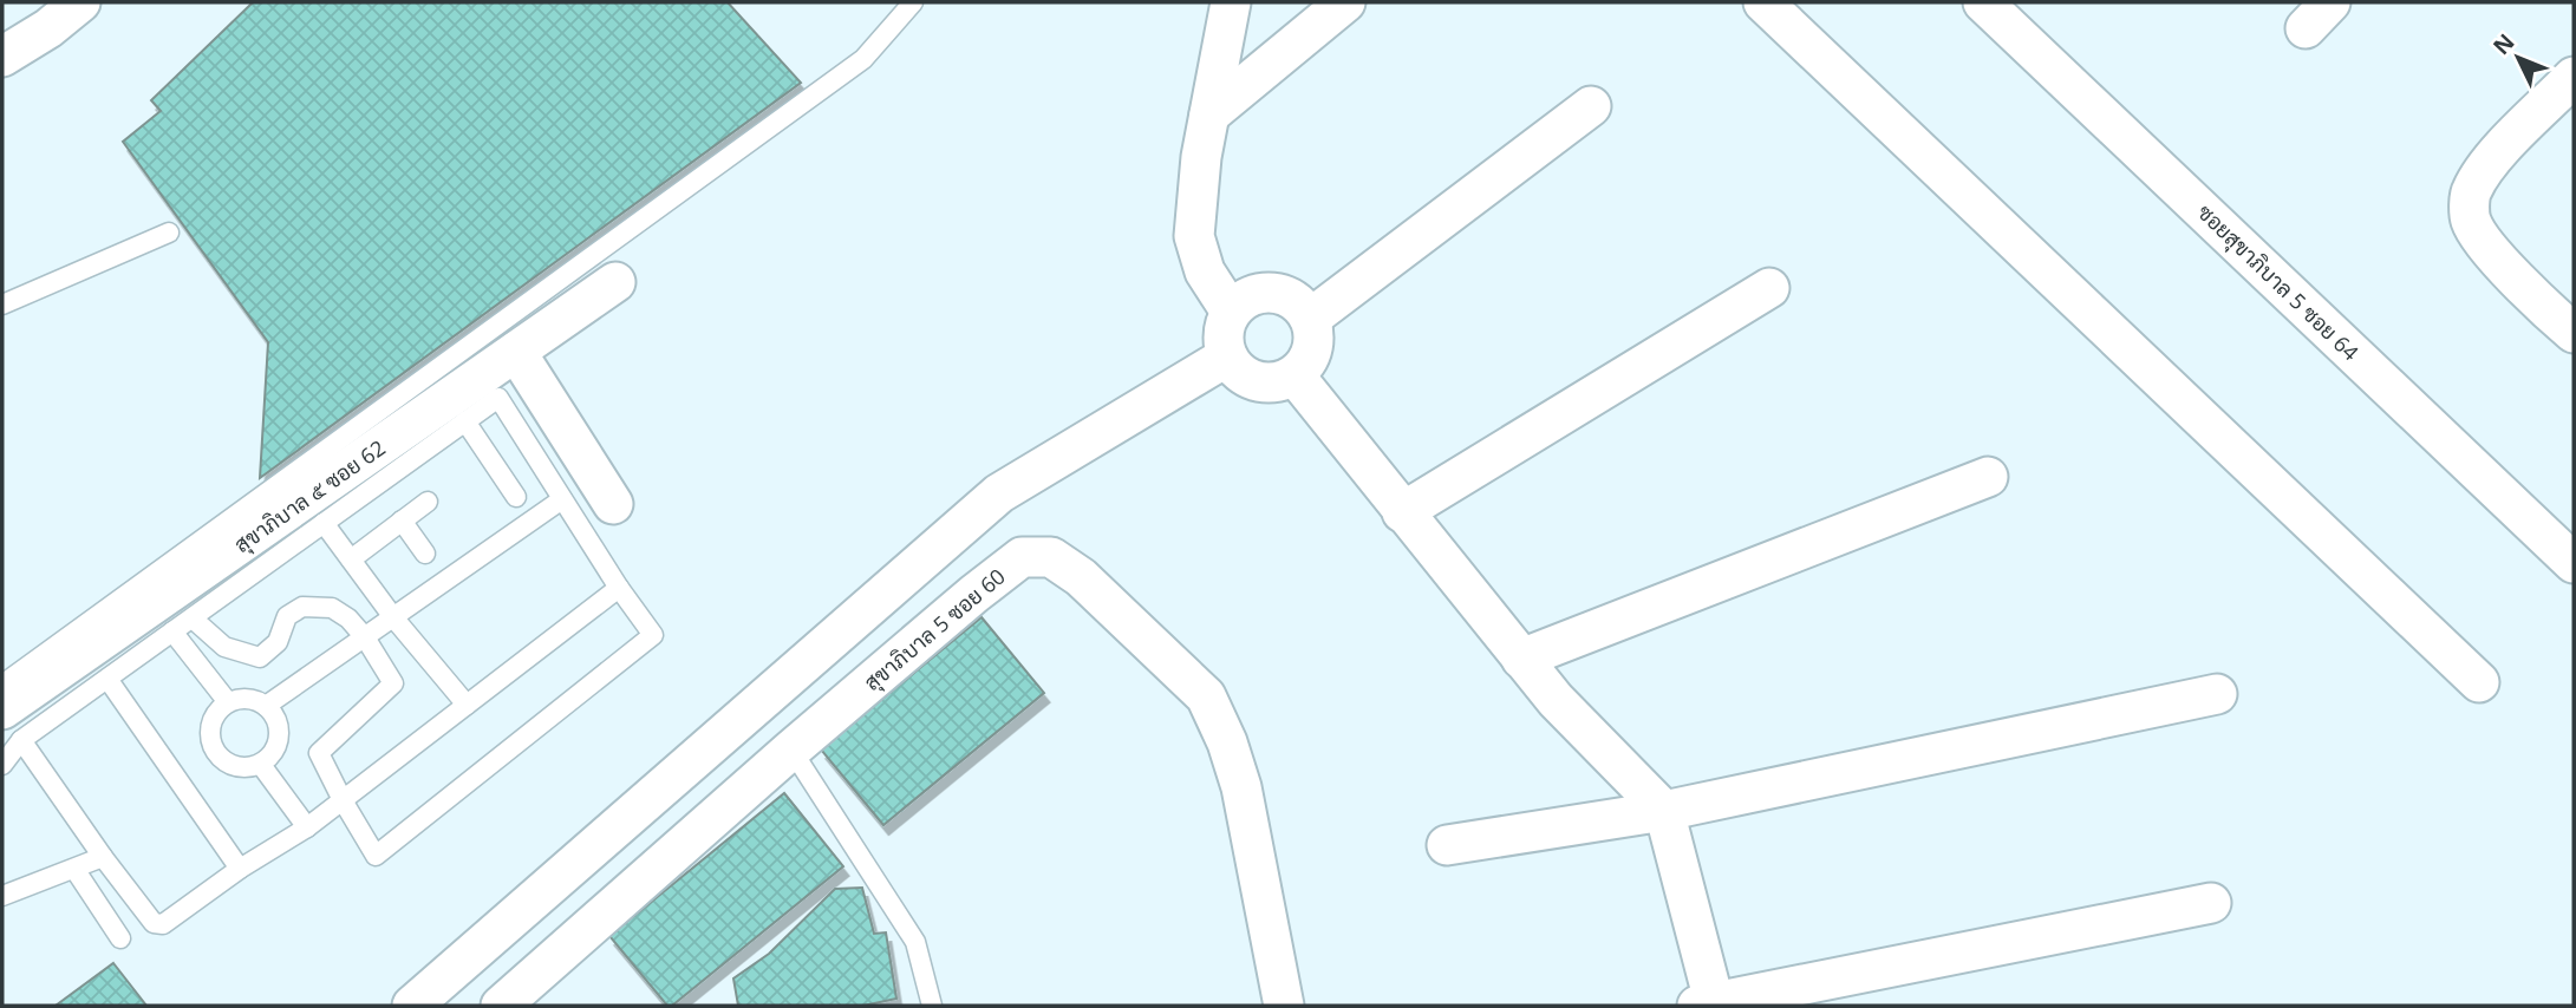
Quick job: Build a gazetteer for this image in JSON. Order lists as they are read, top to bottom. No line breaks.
{"streets":{"street":["ซอยสุขาภิบาล 5 ซอย 64","สุขาภิบาล ๕ ซอย 62","สุขาภิบาล 5 ซอย 60"]},"north":"top left"}
